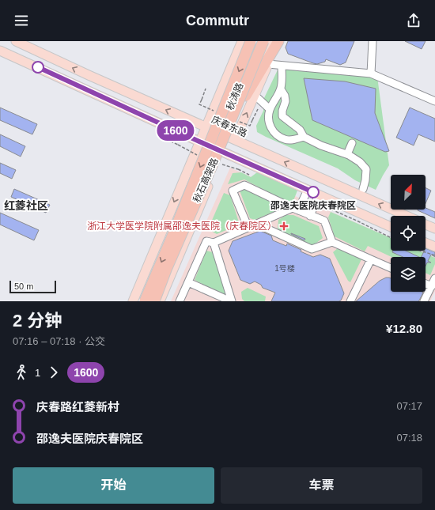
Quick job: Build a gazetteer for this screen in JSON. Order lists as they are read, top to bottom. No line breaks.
{"streets":{"highway":["秋石高架路"],"main road":["秋涛路","庆春东路"]},"crossings":[["秋涛路","庆春东路"]],"districts":["红菱社区"],"places":{"other":["邵逸夫医院庆春院区"],"health":["浙江大学医学院附属邵逸夫医院（庆春院区）"]},"lines":["bus line 1600"],"house_numbers":["1号楼"],"scale_bar":"50 m","north":"top right","page":{"header":"Commutr","on_map":"1600","scale":"50 m","heading":["2 分钟","07:16 – 07:18 · 公交","¥12.80"],"legs":["1","1600"],"list":[{"name":"庆春路红菱新村","value":"07:17"},{"name":"邵逸夫医院庆春院区","value":"07:18"}],"buttons":["开始","车票"]}}
